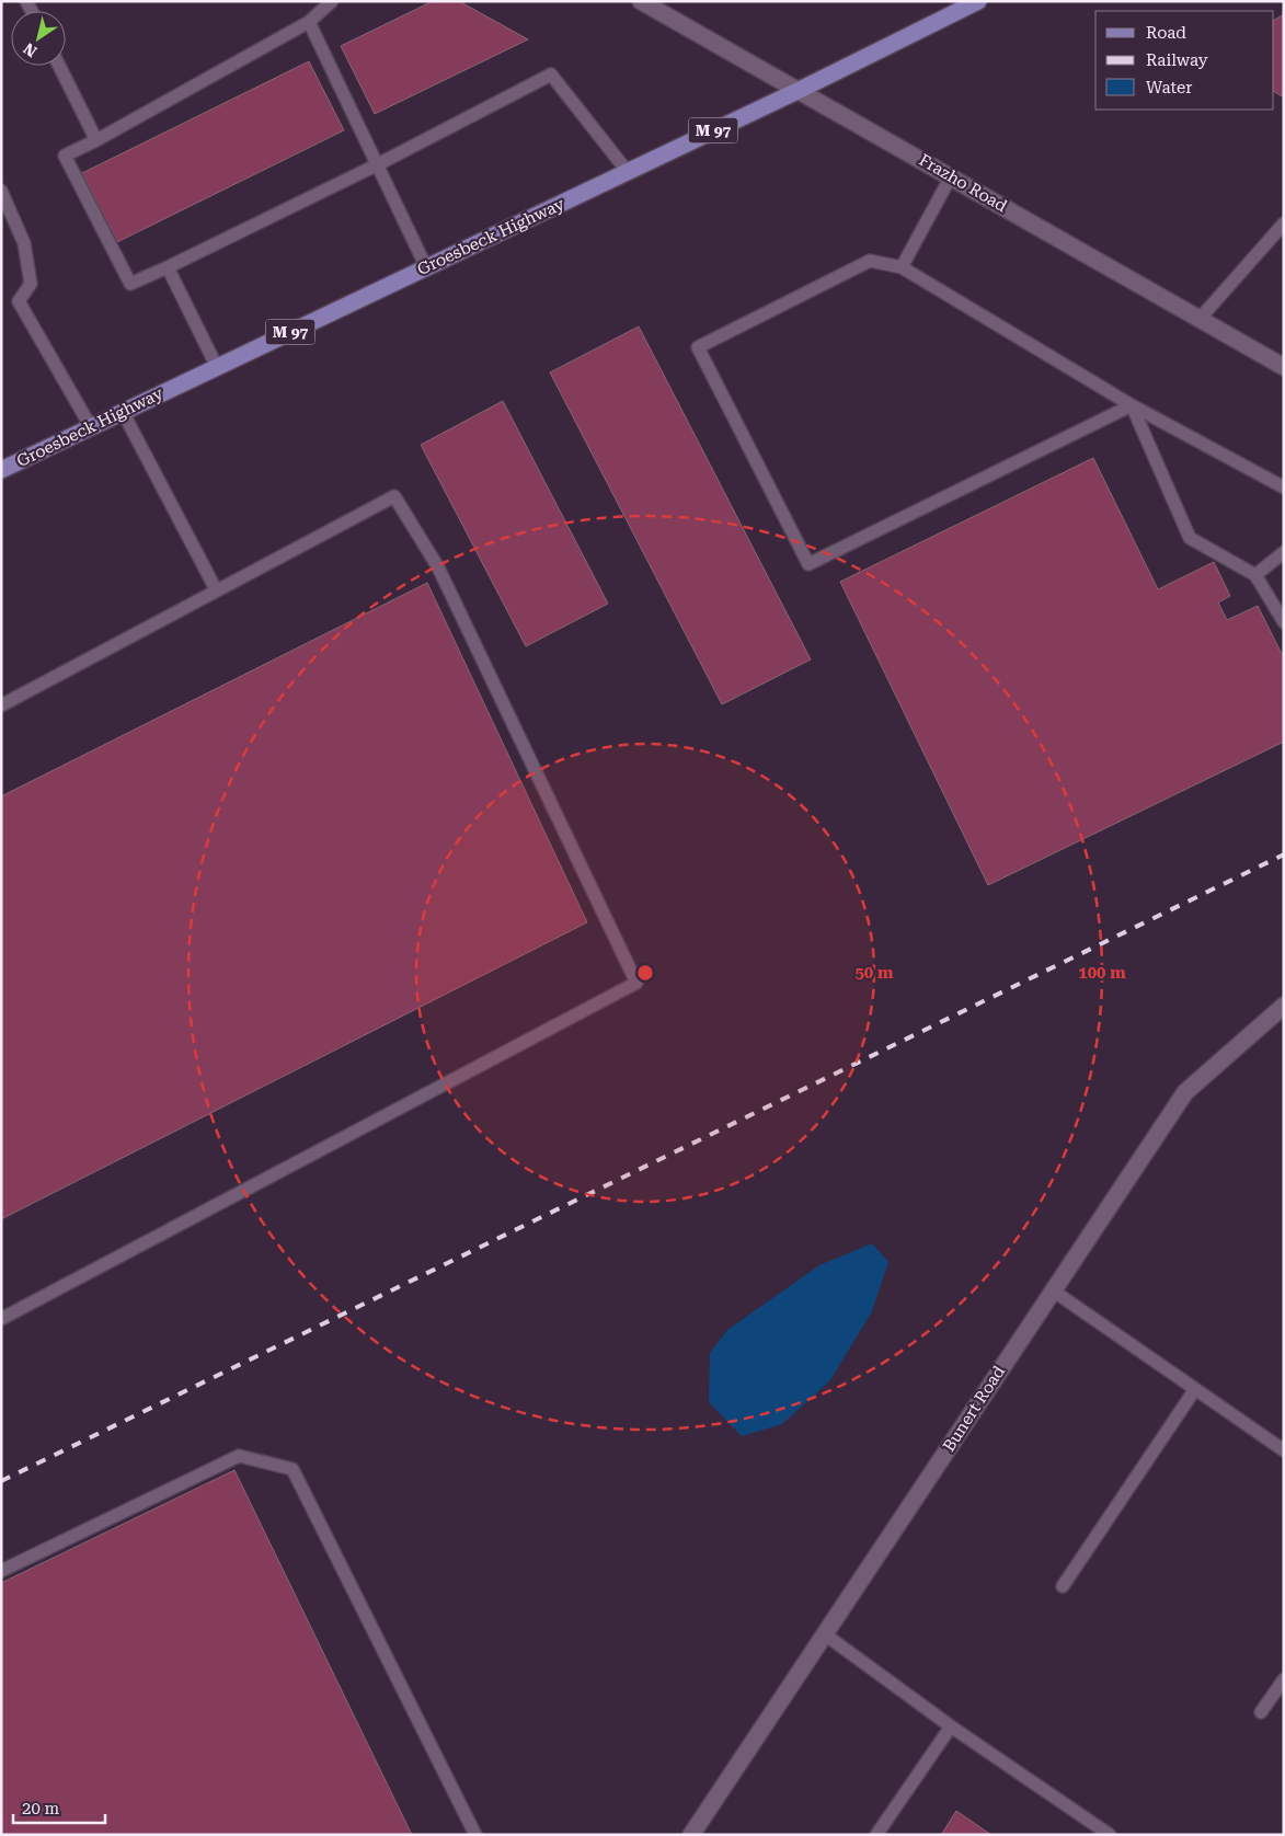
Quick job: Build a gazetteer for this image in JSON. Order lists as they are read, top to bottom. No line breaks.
{"streets":{"main road":["M 97","Groesbeck Highway"],"street":["Frazho Road","Bunert Road"]},"crossings":[["Frazho Road","Groesbeck Highway"]],"legend":["Road","Railway","Water"],"scale_bar":"20 m","north":"bottom left","rings":["50 m","100 m"]}
